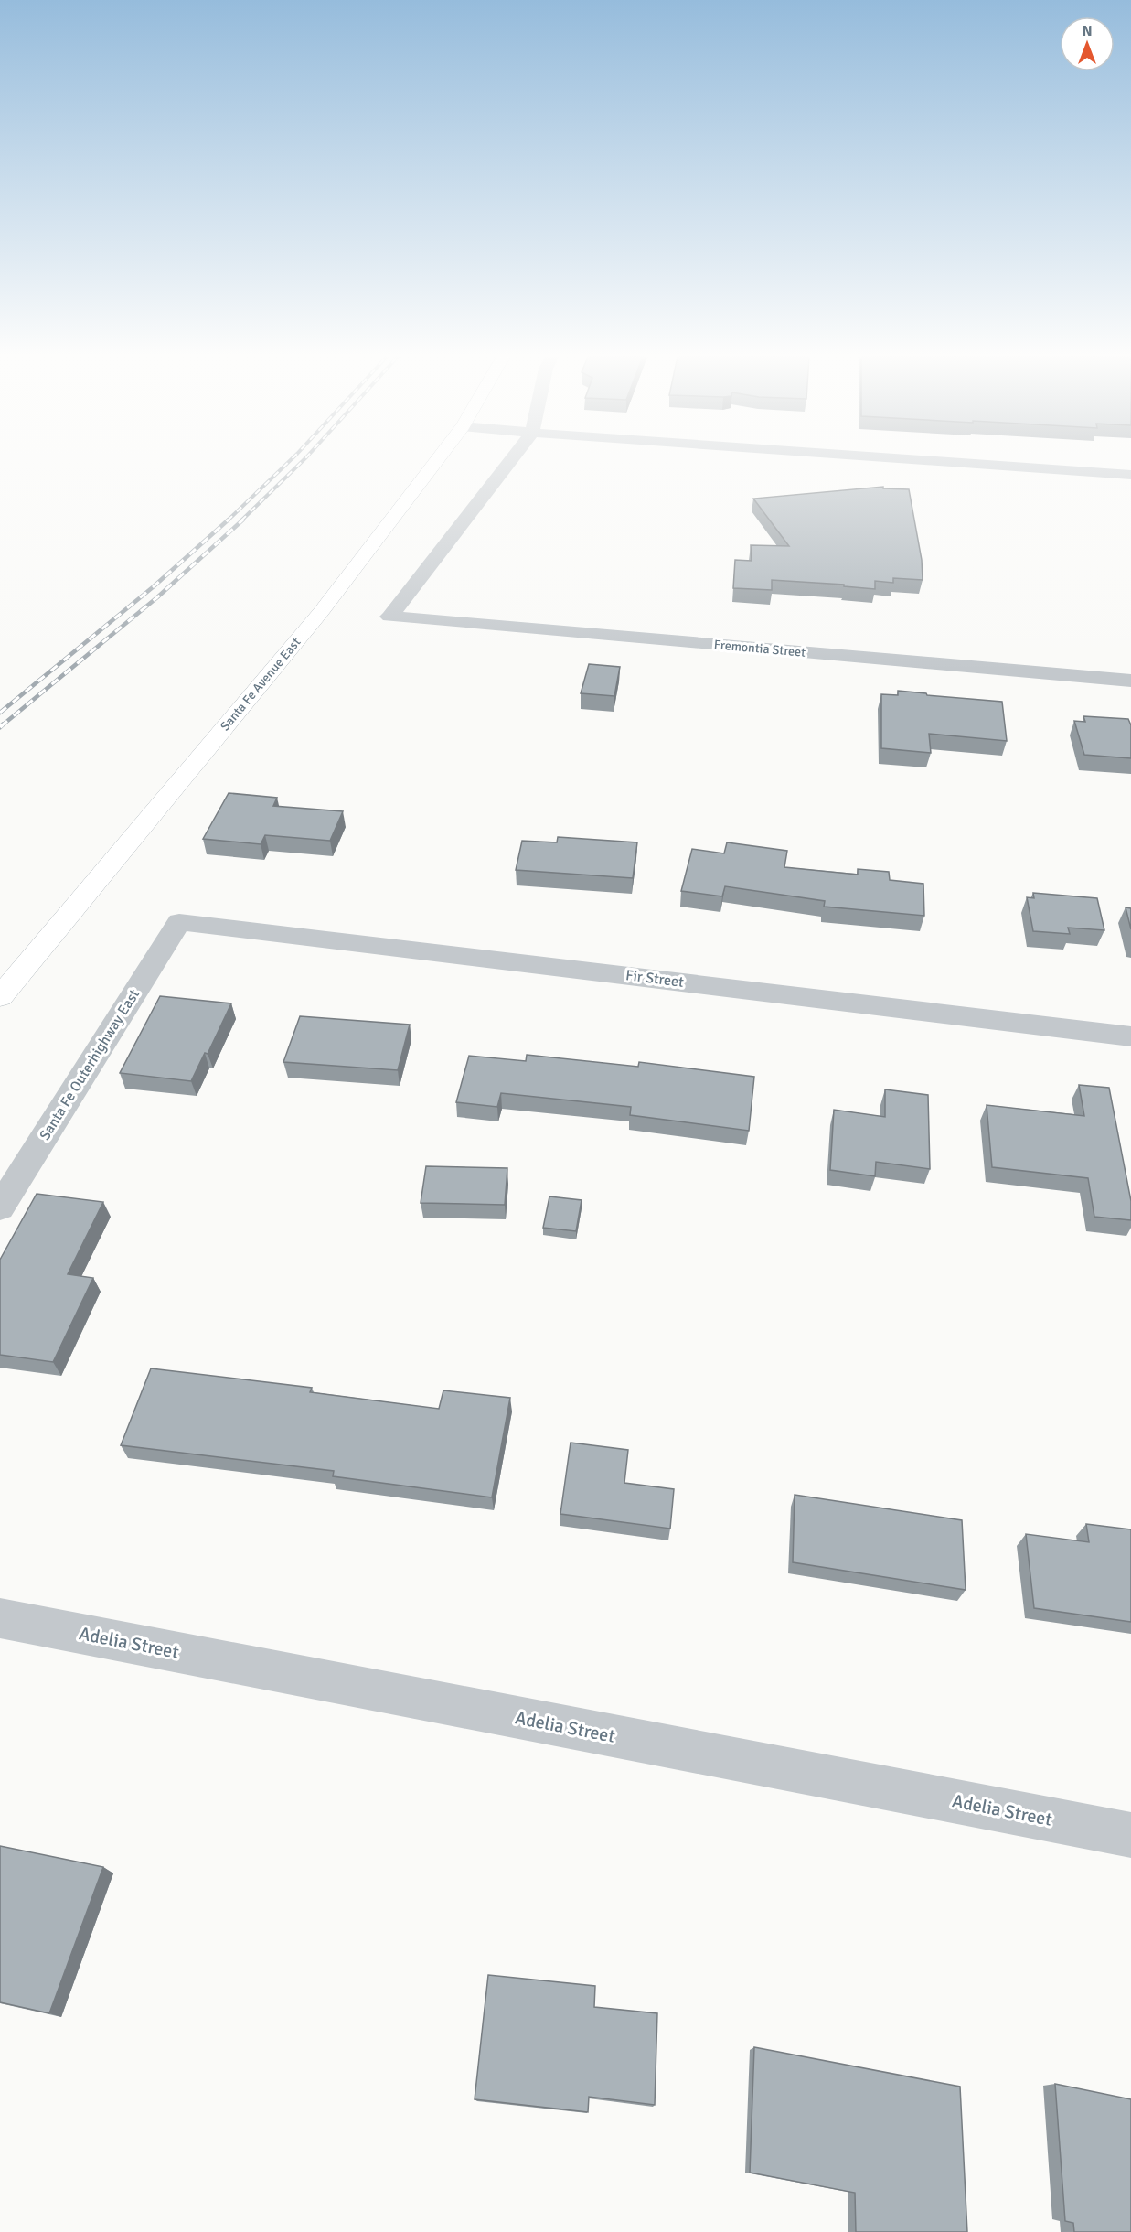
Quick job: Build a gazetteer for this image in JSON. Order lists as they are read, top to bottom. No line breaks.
{"streets":{"street":["Fremontia Street","Santa Fe Avenue East","Fir Street","Santa Fe Outerhighway East","Adelia Street"]},"crossings":[["Fir Street","Santa Fe Outerhighway East"]],"north":"top"}
